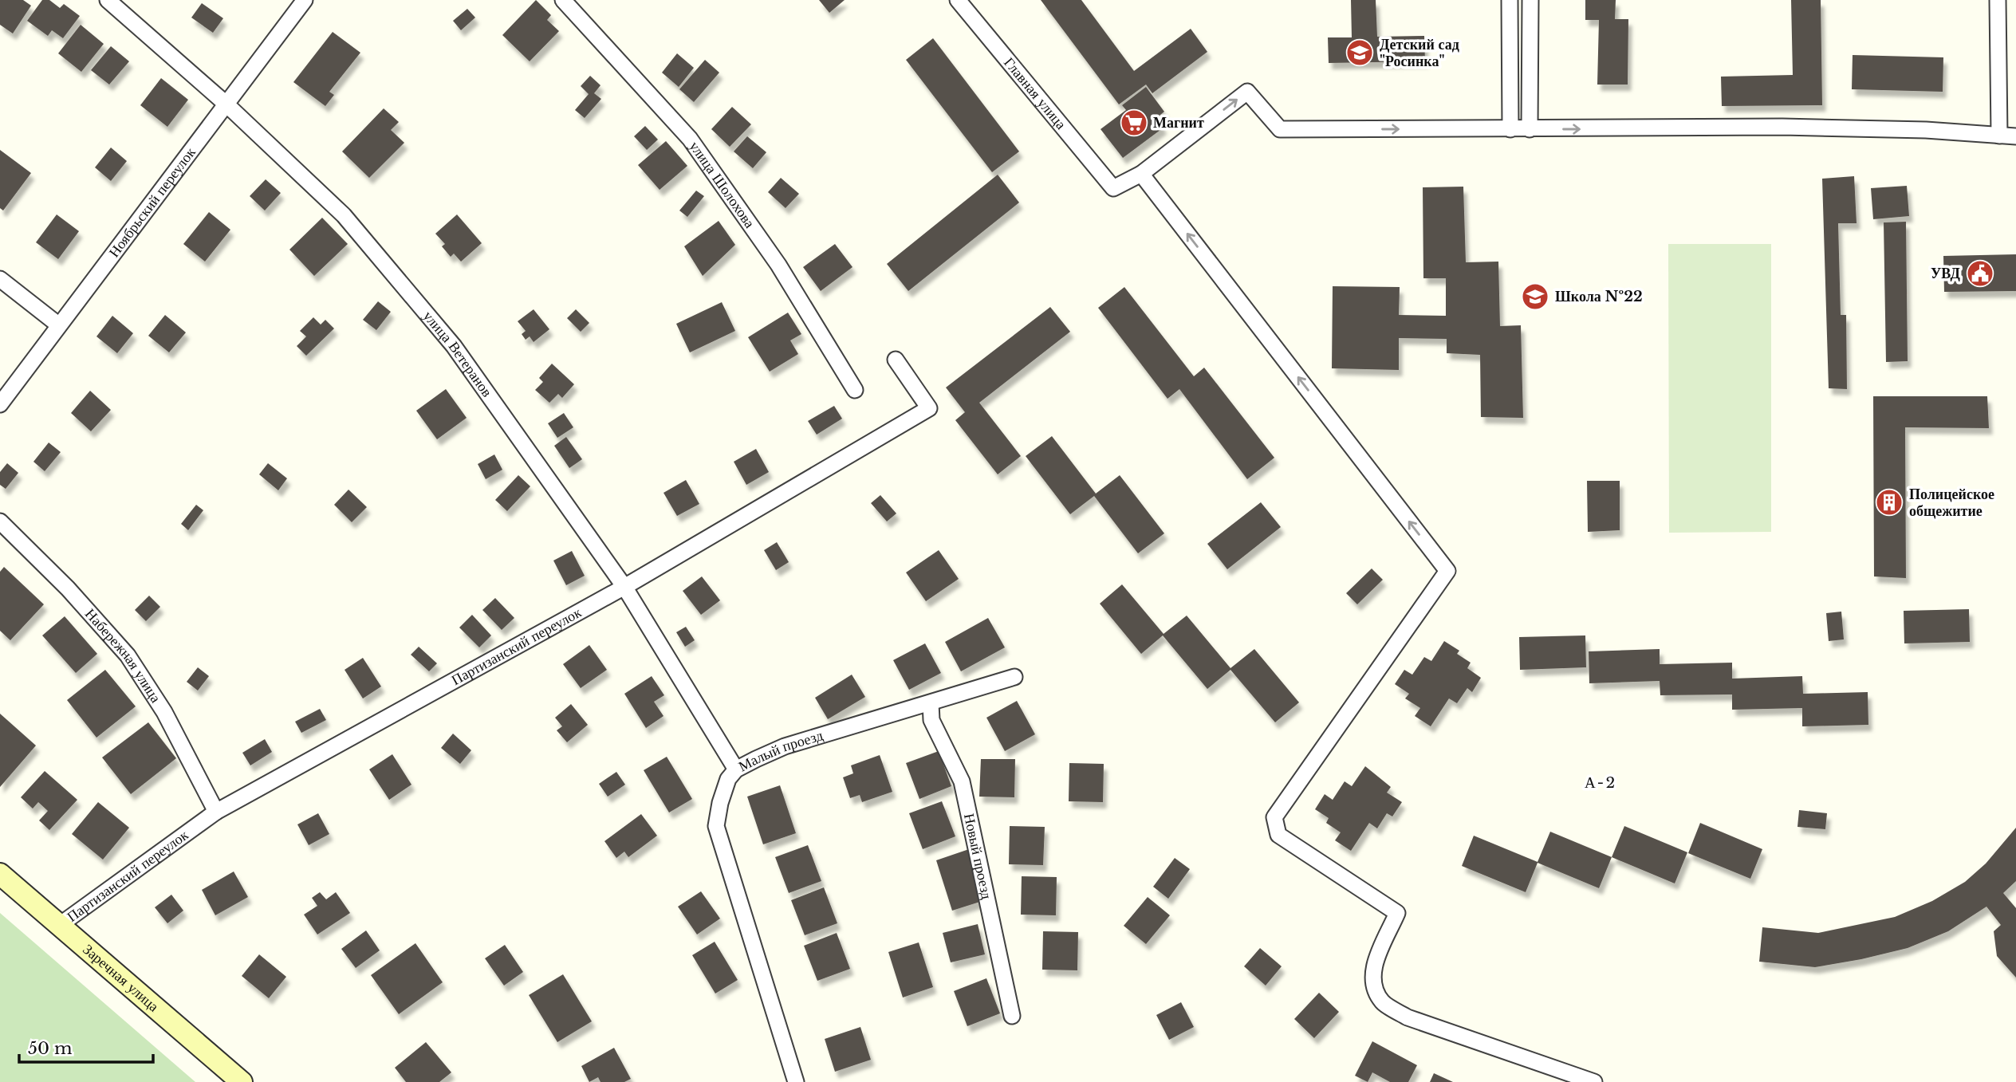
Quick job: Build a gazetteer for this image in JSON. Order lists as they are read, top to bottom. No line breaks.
{"streets":{"street":["Главная улица","улица Шолохова","Ноябрьский переулок","улица Ветеранов","Партизанский переулок","Набережная улица","Малый проезд","Новый проезд","Заречная улица"]},"crossings":[["Ноябрьский переулок","улица Ветеранов"],["улица Ветеранов","Партизанский переулок"],["улица Ветеранов","Малый проезд"],["Партизанский переулок","Набережная улица"],["Партизанский переулок","Заречная улица"],["Малый проезд","Новый проезд"]],"districts":["А-2"],"places":{"school or university":["Детский сад \"Росинка\"","Школа №22"],"supermarket":["Магнит"],"public building":["УВД"],"building":["Полицейское общежитие"]},"scale_bar":"50 m"}
